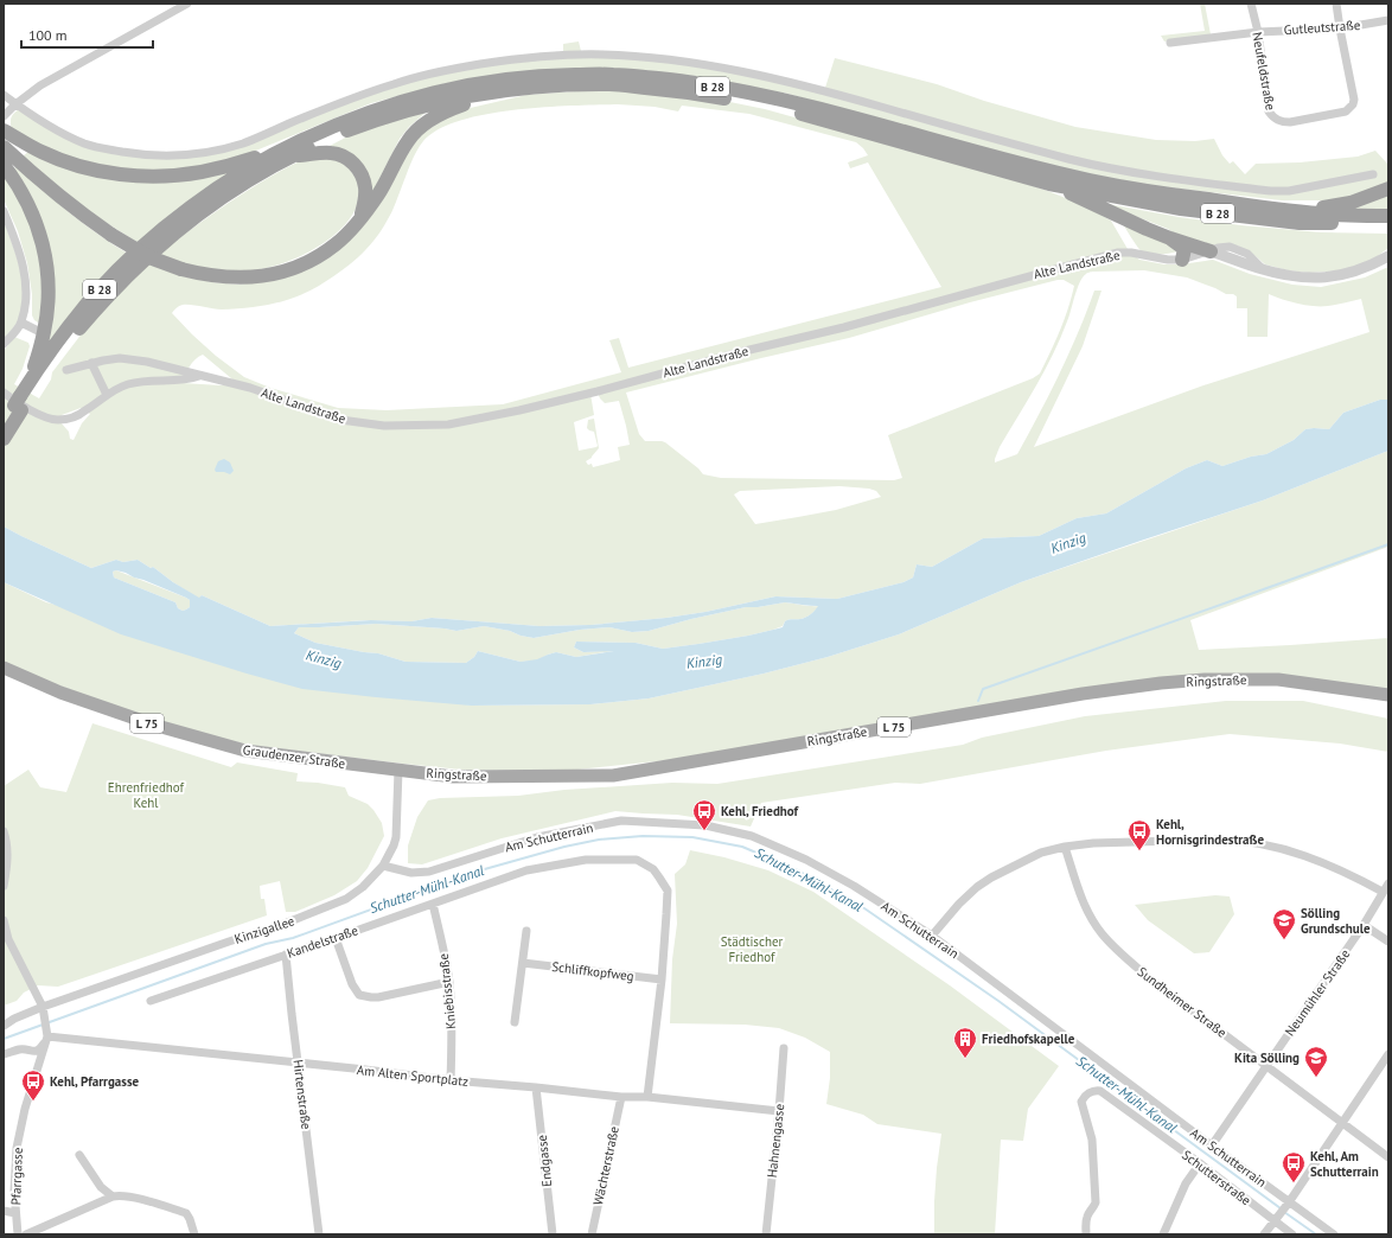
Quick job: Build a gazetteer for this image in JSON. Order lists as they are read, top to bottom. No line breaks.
{"streets":{"highway":["B 28"],"main road":["Ringstraße","L 75","Graudenzer Straße"],"street":["Gutleutstraße","Neufeldstraße","Alte Landstraße","Am Schutterrain","Kinzigallee","Kandelstraße","Schliffkopfweg","Kniebisstraße","Neumühler Straße","Sundheimer Straße","Am Alten Sportplatz","Hirtenstraße","Hahnengasse","Endgasse","Wächterstraße","Pfarrgasse","Schutterstraße"]},"crossings":[["Gutleutstraße","Neufeldstraße"],["Ringstraße","Graudenzer Straße"],["Ringstraße","Kinzigallee"],["Graudenzer Straße","Kinzigallee"],["Am Schutterrain","Kinzigallee"],["Am Schutterrain","Neumühler Straße"],["Kinzigallee","Pfarrgasse"],["Kandelstraße","Schliffkopfweg"],["Kandelstraße","Kniebisstraße"],["Kandelstraße","Am Alten Sportplatz"],["Kandelstraße","Hirtenstraße"],["Kniebisstraße","Am Alten Sportplatz"],["Neumühler Straße","Sundheimer Straße"],["Am Alten Sportplatz","Hirtenstraße"],["Am Alten Sportplatz","Hahnengasse"],["Am Alten Sportplatz","Endgasse"],["Am Alten Sportplatz","Wächterstraße"],["Am Alten Sportplatz","Pfarrgasse"]],"water":["Kinzig","Schutter-Mühl-Kanal"],"parks":["Ehrenfriedhof Kehl","Städtischer Friedhof"],"places":{"bus stop":["Kehl, Friedhof","Kehl, Hornisgrindestraße","Kehl, Pfarrgasse","Kehl, Am Schutterrain"],"school or university":["Sölling Grundschule","Kita Sölling"],"building":["Friedhofskapelle"]},"scale_bar":"100 m"}
